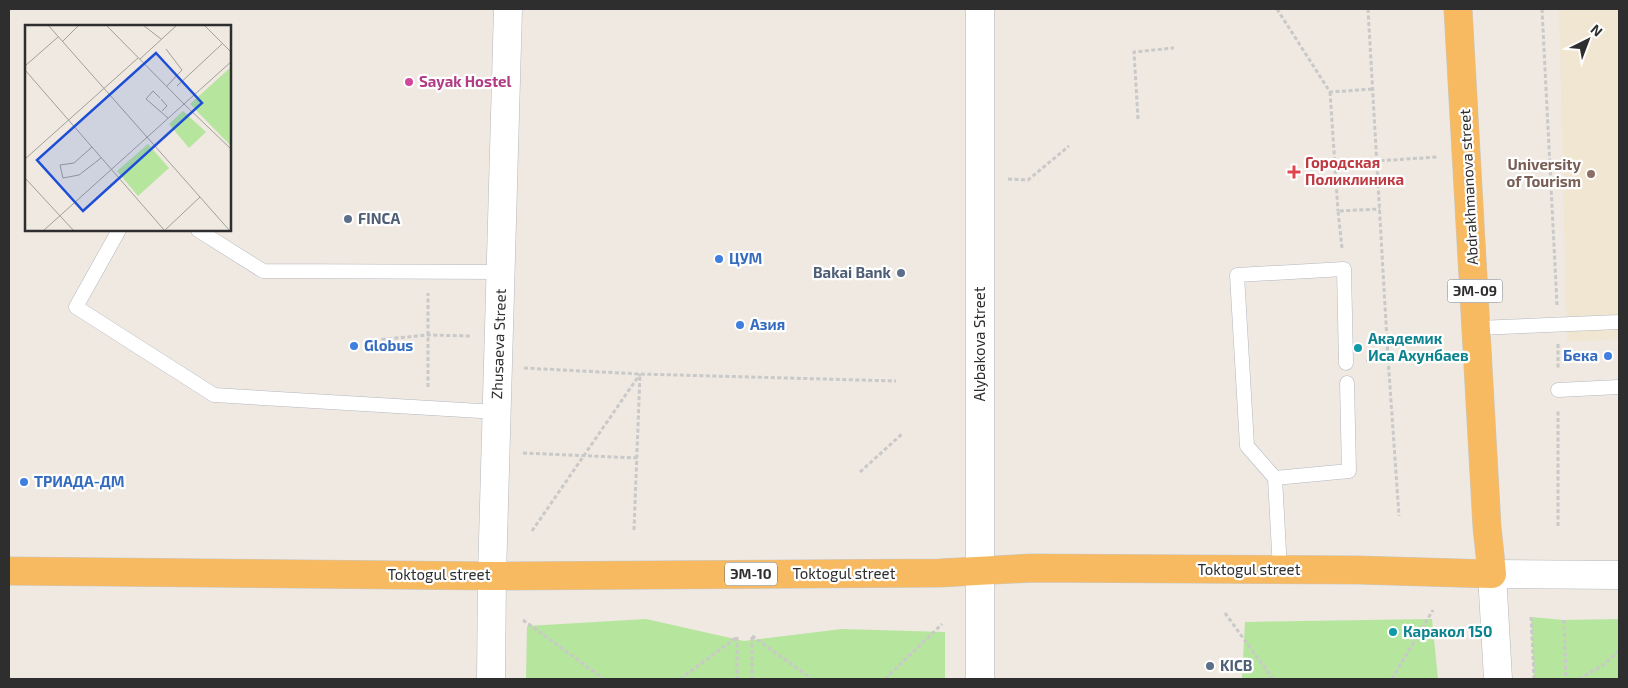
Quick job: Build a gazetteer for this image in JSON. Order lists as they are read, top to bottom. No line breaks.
{"streets":{"highway":["Abdrakhmanova street","ЭМ-09","Toktogul street","ЭМ-10"],"street":["Zhusaeva Street","Alybakova Street"]},"crossings":[["Abdrakhmanova street","Toktogul street"],["Zhusaeva Street","Toktogul street"],["Alybakova Street","Toktogul street"]],"places":{"other":["Sayak Hostel","University of Tourism","FINCА","ЦУМ","Bakai Bank","Азия","Globus","Академик Иса Ахунбаев","Бека","ТРИАДА-ДМ","Каракол 150","KICB"],"health":["Городская Поликлиника"]},"north":"top right"}
